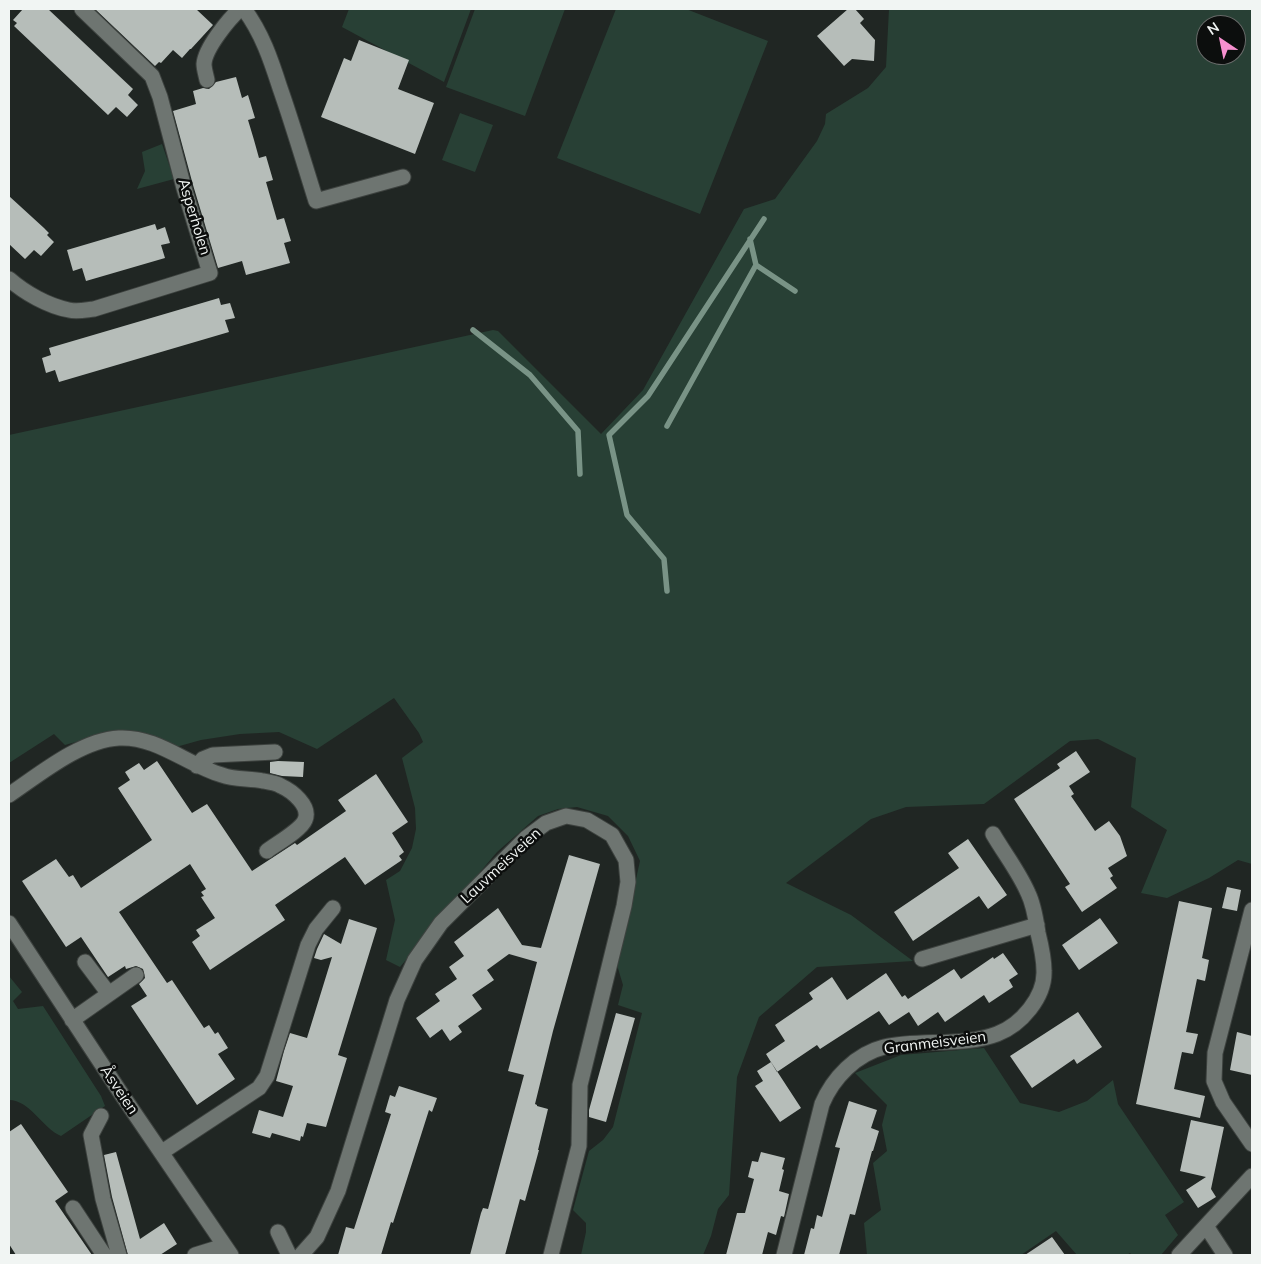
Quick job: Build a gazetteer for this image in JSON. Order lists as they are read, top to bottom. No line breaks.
{"streets":{"street":["Asperholen","Lauvmeisveien","Granmeisveien","Åsveien"]},"north":"top left"}
